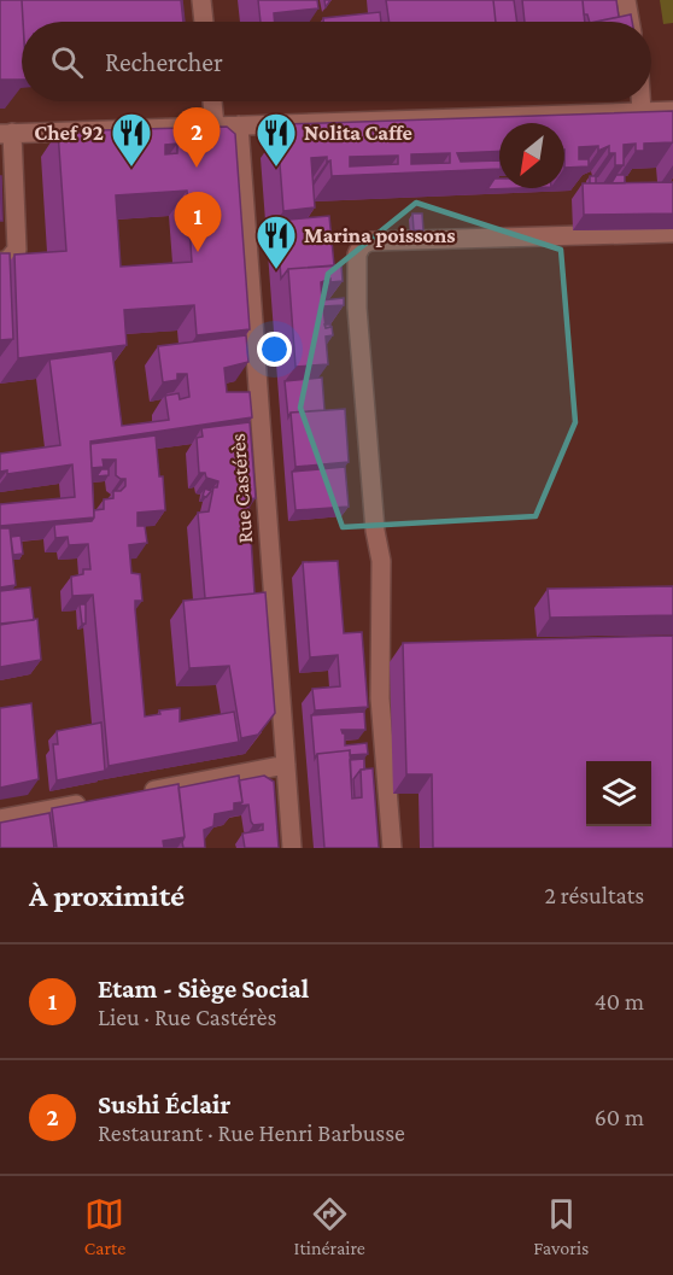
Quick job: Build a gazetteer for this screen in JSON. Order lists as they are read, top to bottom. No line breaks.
{"streets":{"street":["Rue Castérès"]},"places":{"restaurant":["Chef 92","Nolita Caffe","Marina poissons"]},"north":"bottom left","page":{"search":"Rechercher","pins":["2","1"],"heading":["À proximité","2 résultats"],"list":[{"mark":"1","name":"Etam - Siège Social","note":"Lieu · Rue Castérès","value":"40 m"},{"mark":"2","name":"Sushi Éclair","note":"Restaurant · Rue Henri Barbusse","value":"60 m"}],"nav":["Carte","Itinéraire","Favoris"]}}
